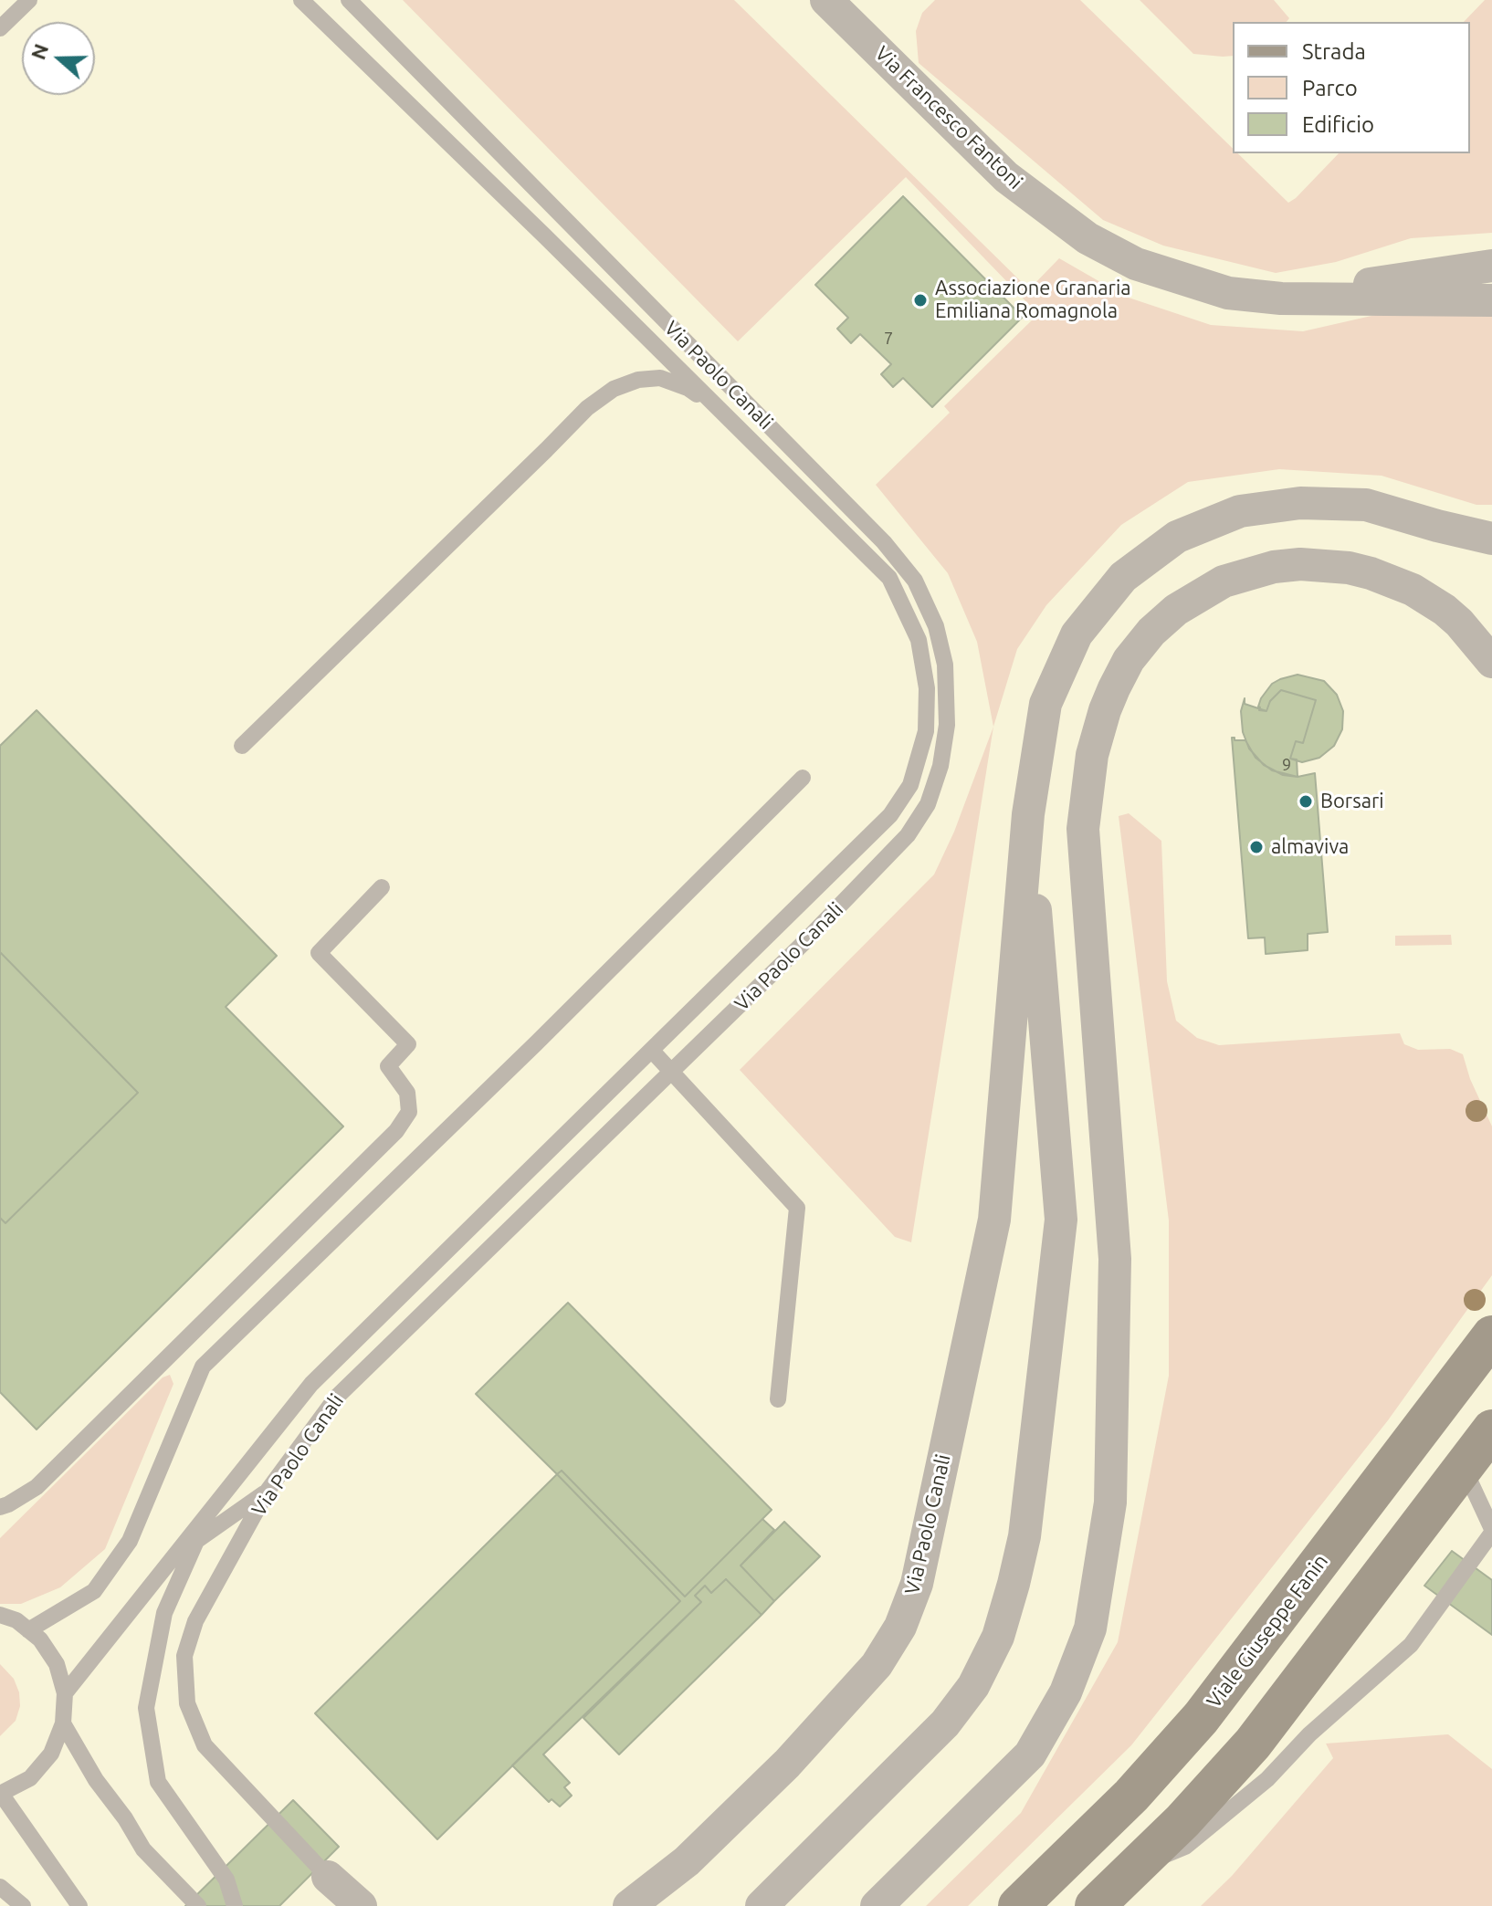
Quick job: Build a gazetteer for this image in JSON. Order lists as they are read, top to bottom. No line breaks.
{"streets":{"main road":["Viale Giuseppe Fanin"],"street":["Via Francesco Fantoni","Via Paolo Canali"]},"places":["Associazione Granaria Emiliana Romagnola","Borsari","almaviva"],"house_numbers":["7","9"],"legend":["Strada","Parco","Edificio"],"north":"left"}
